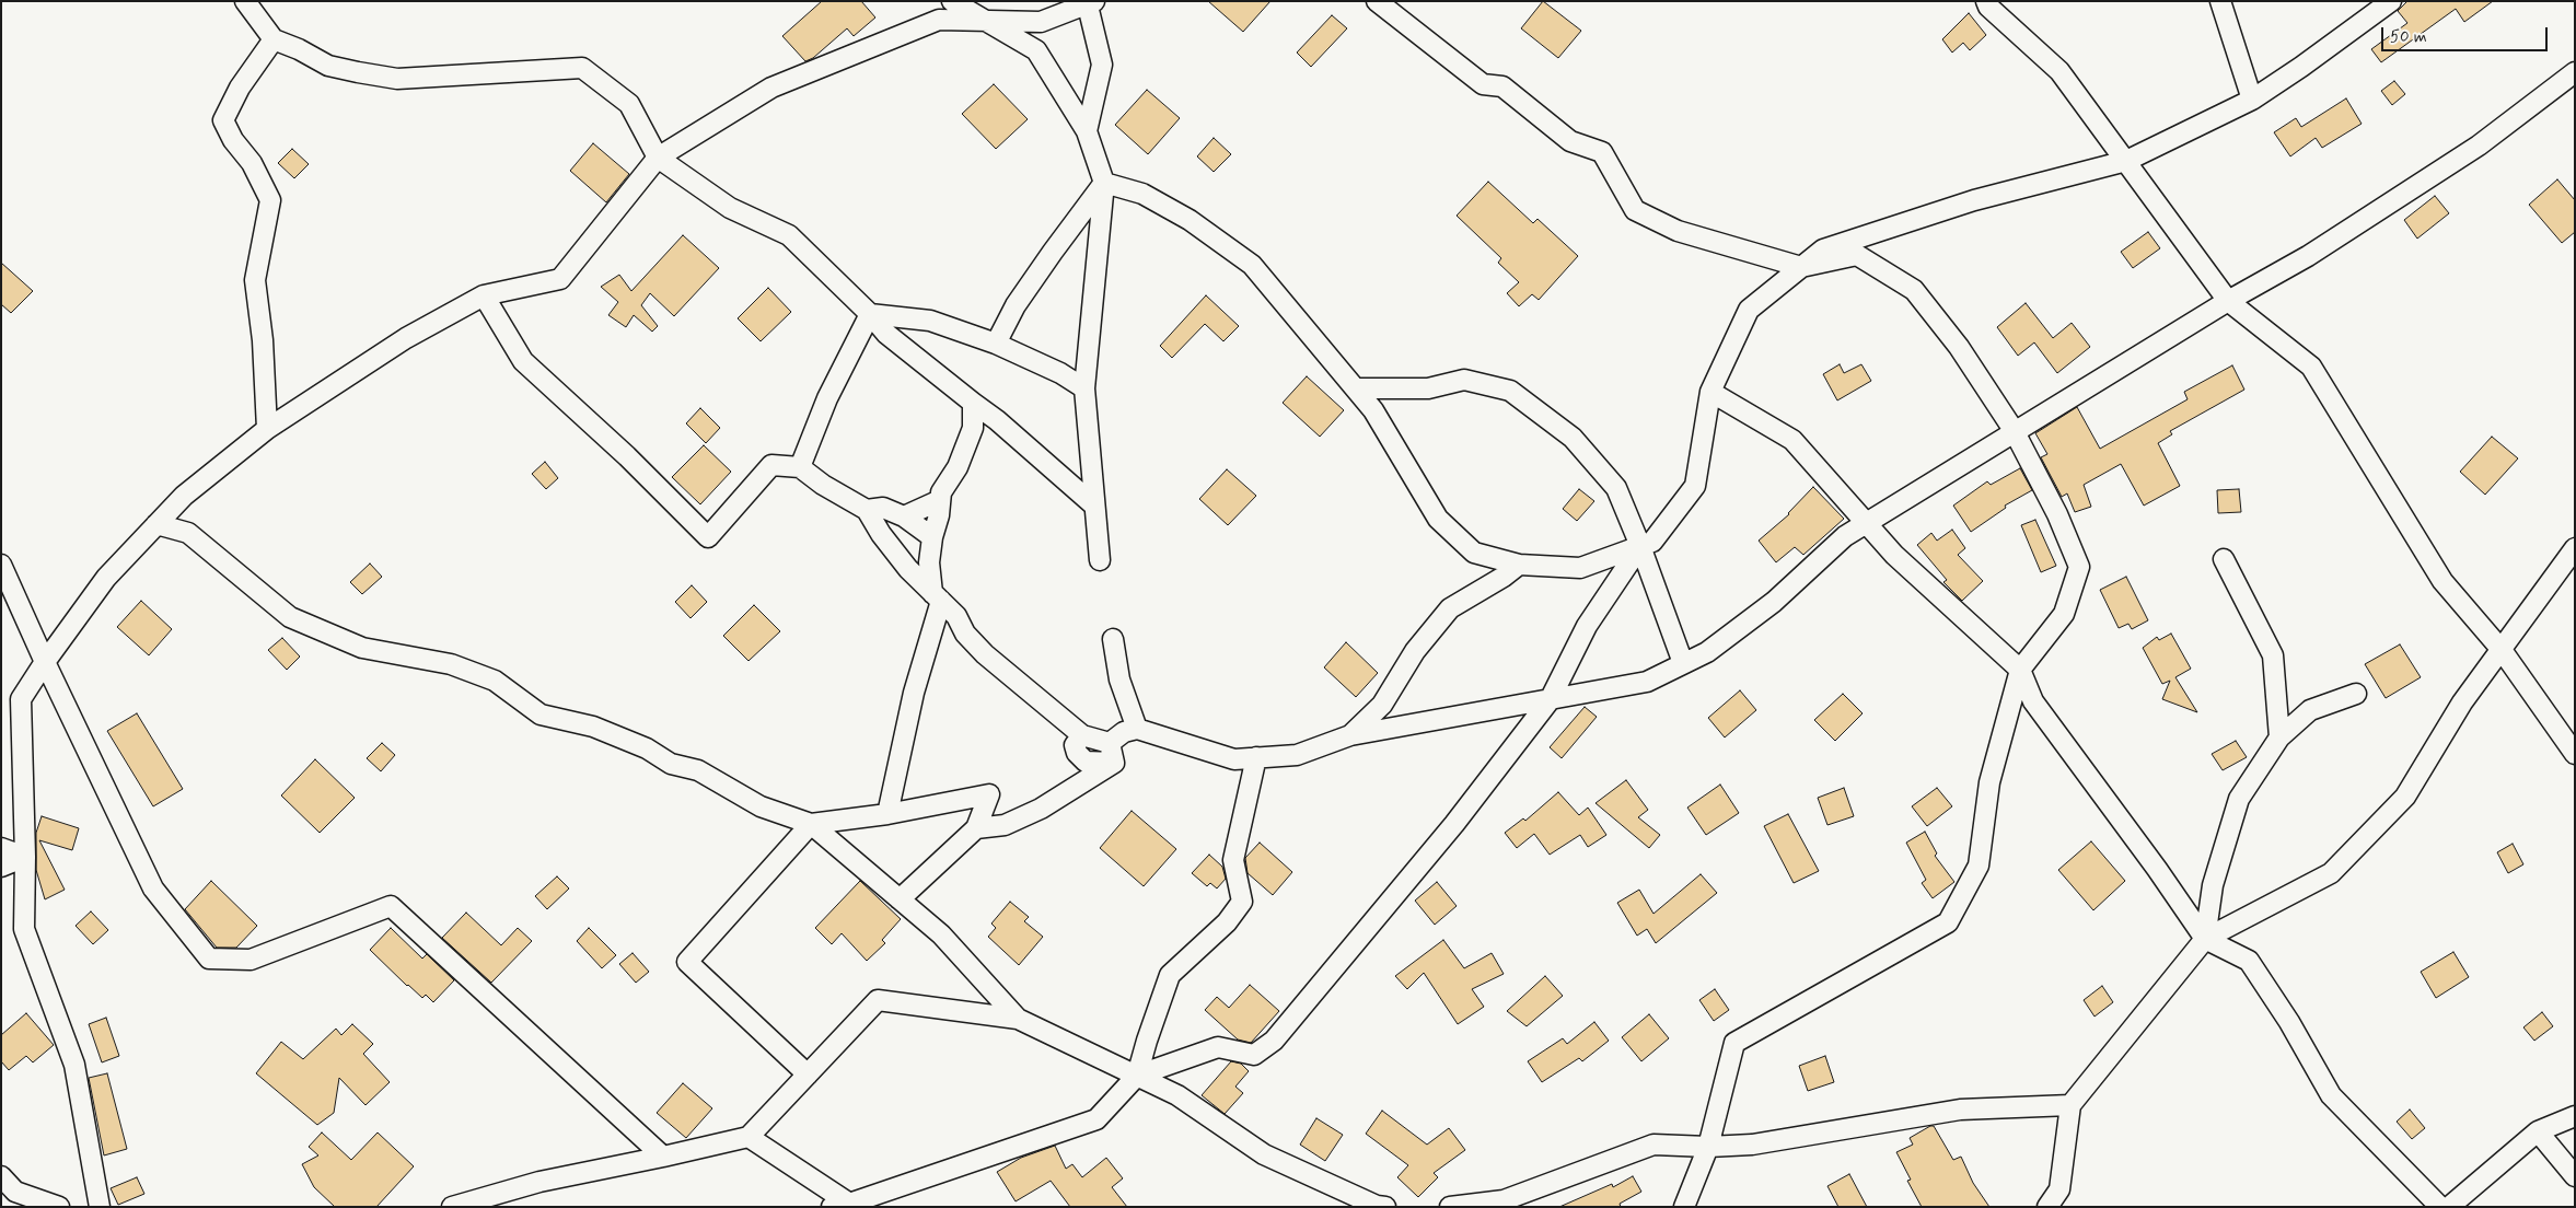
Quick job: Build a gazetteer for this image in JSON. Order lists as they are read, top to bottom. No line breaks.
{"scale_bar":"50 m"}
